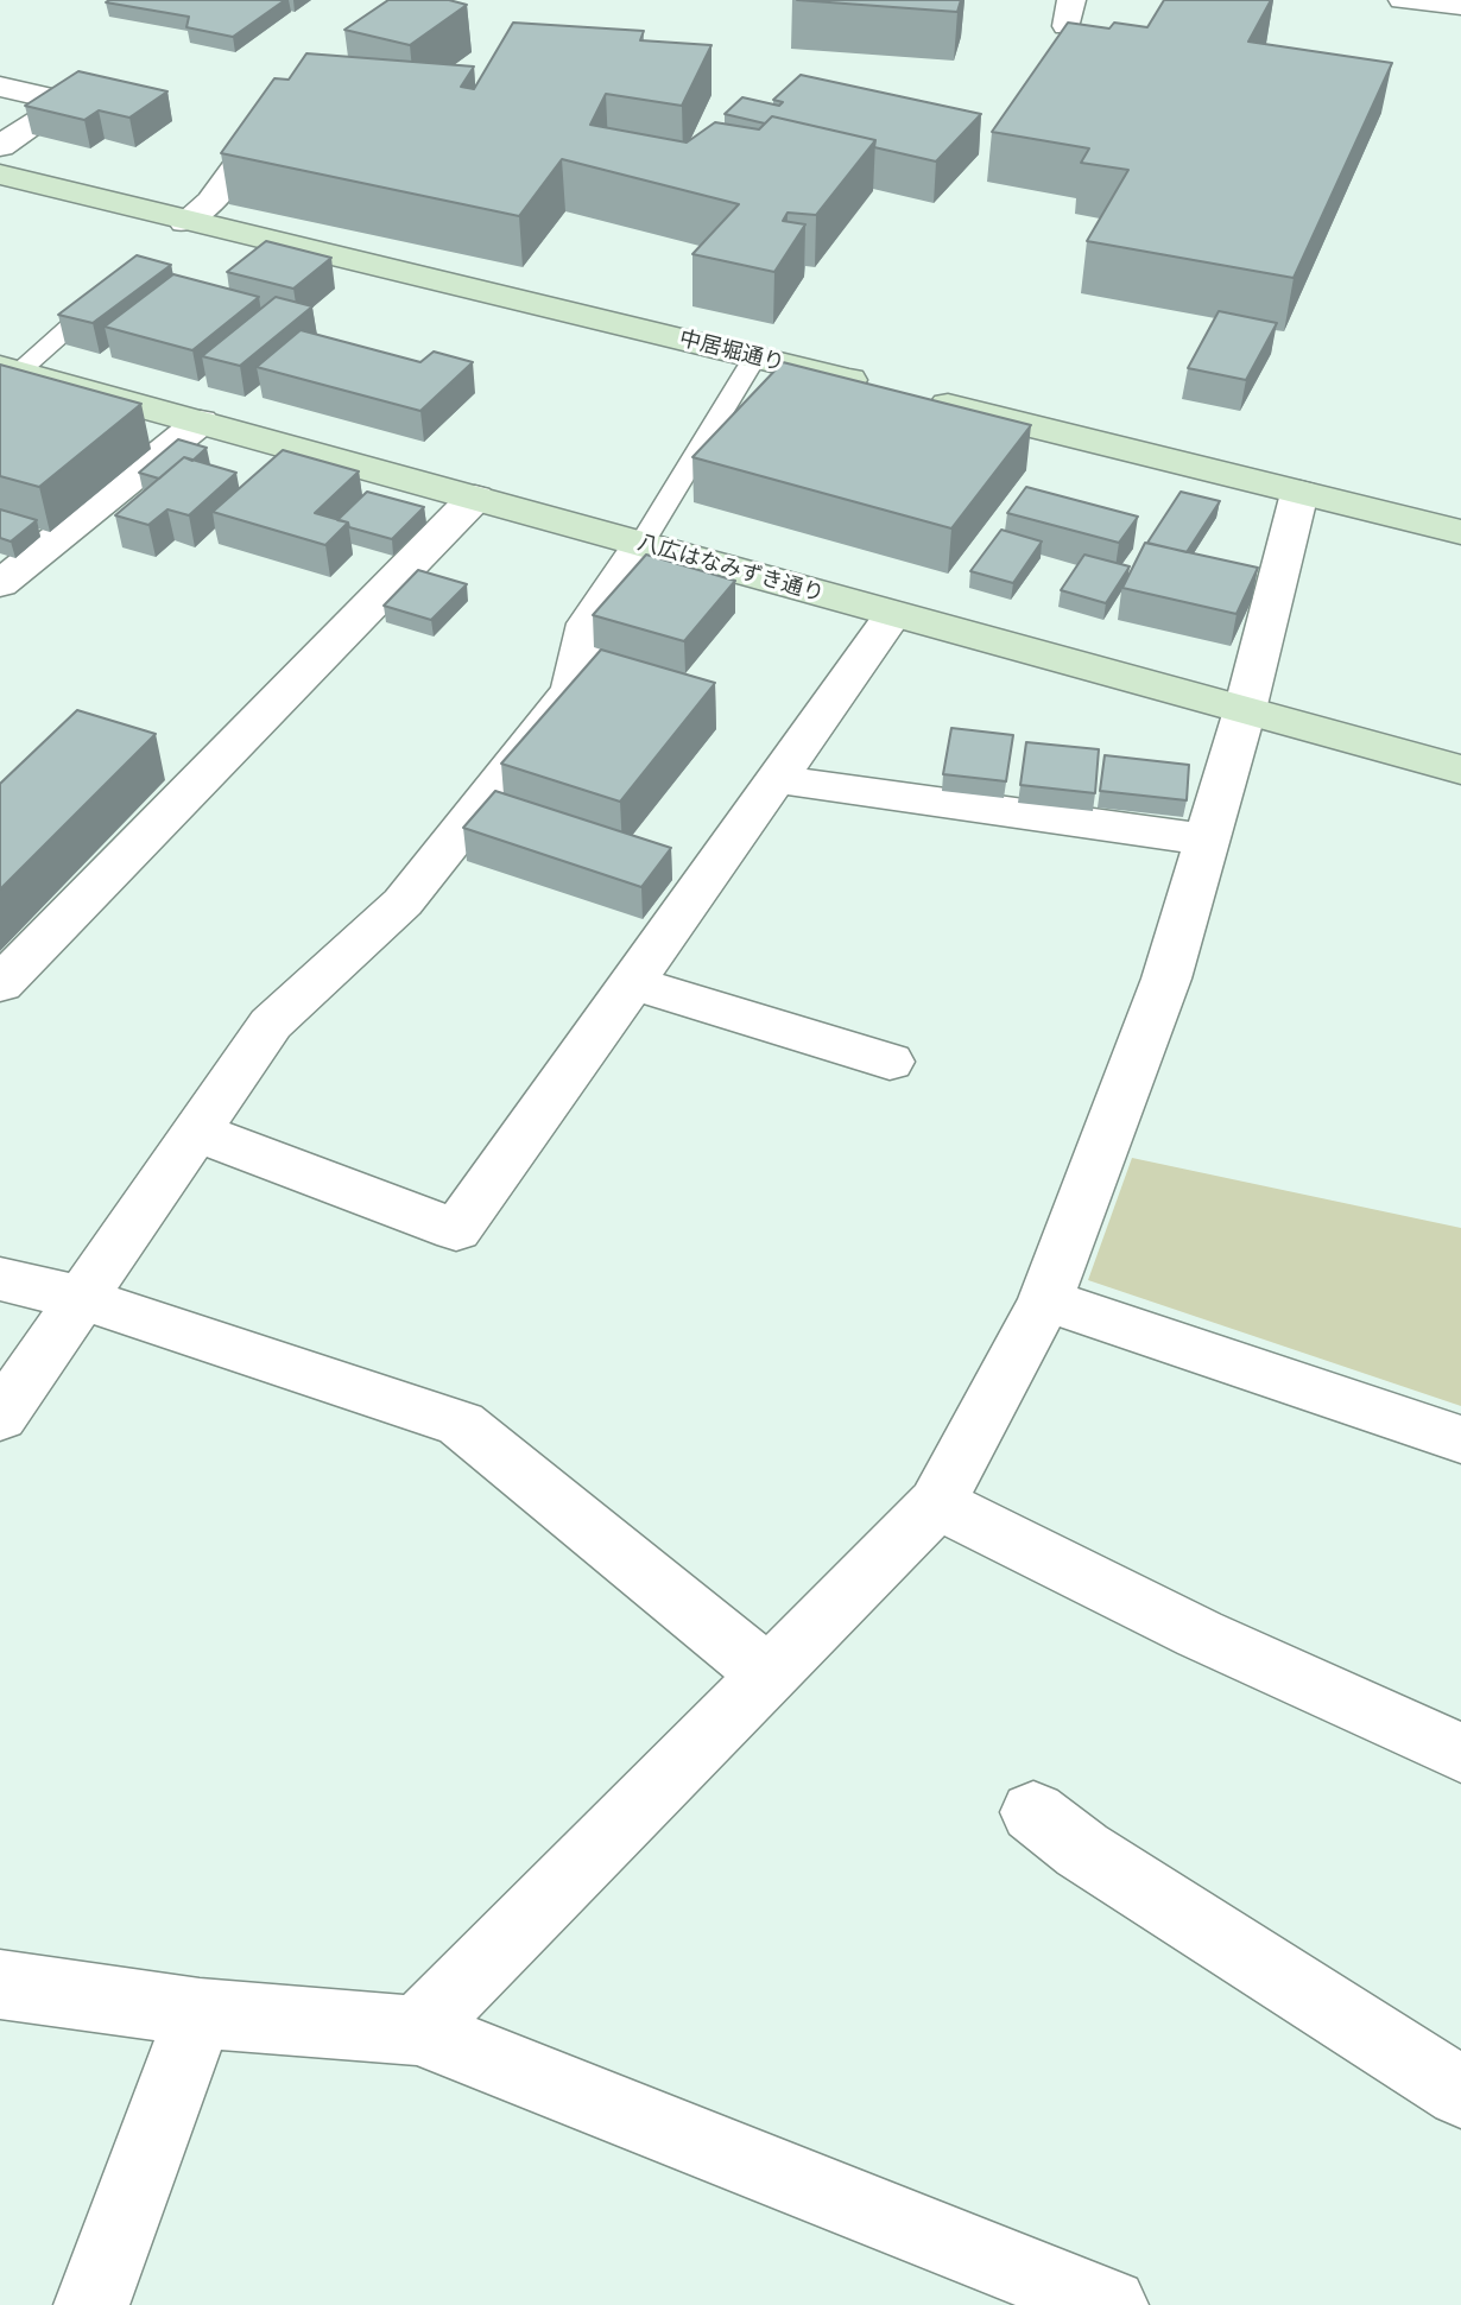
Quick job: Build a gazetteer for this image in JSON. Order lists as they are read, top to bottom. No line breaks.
{"streets":{"street":["中居堀通り","八広はなみずき通り"]}}
